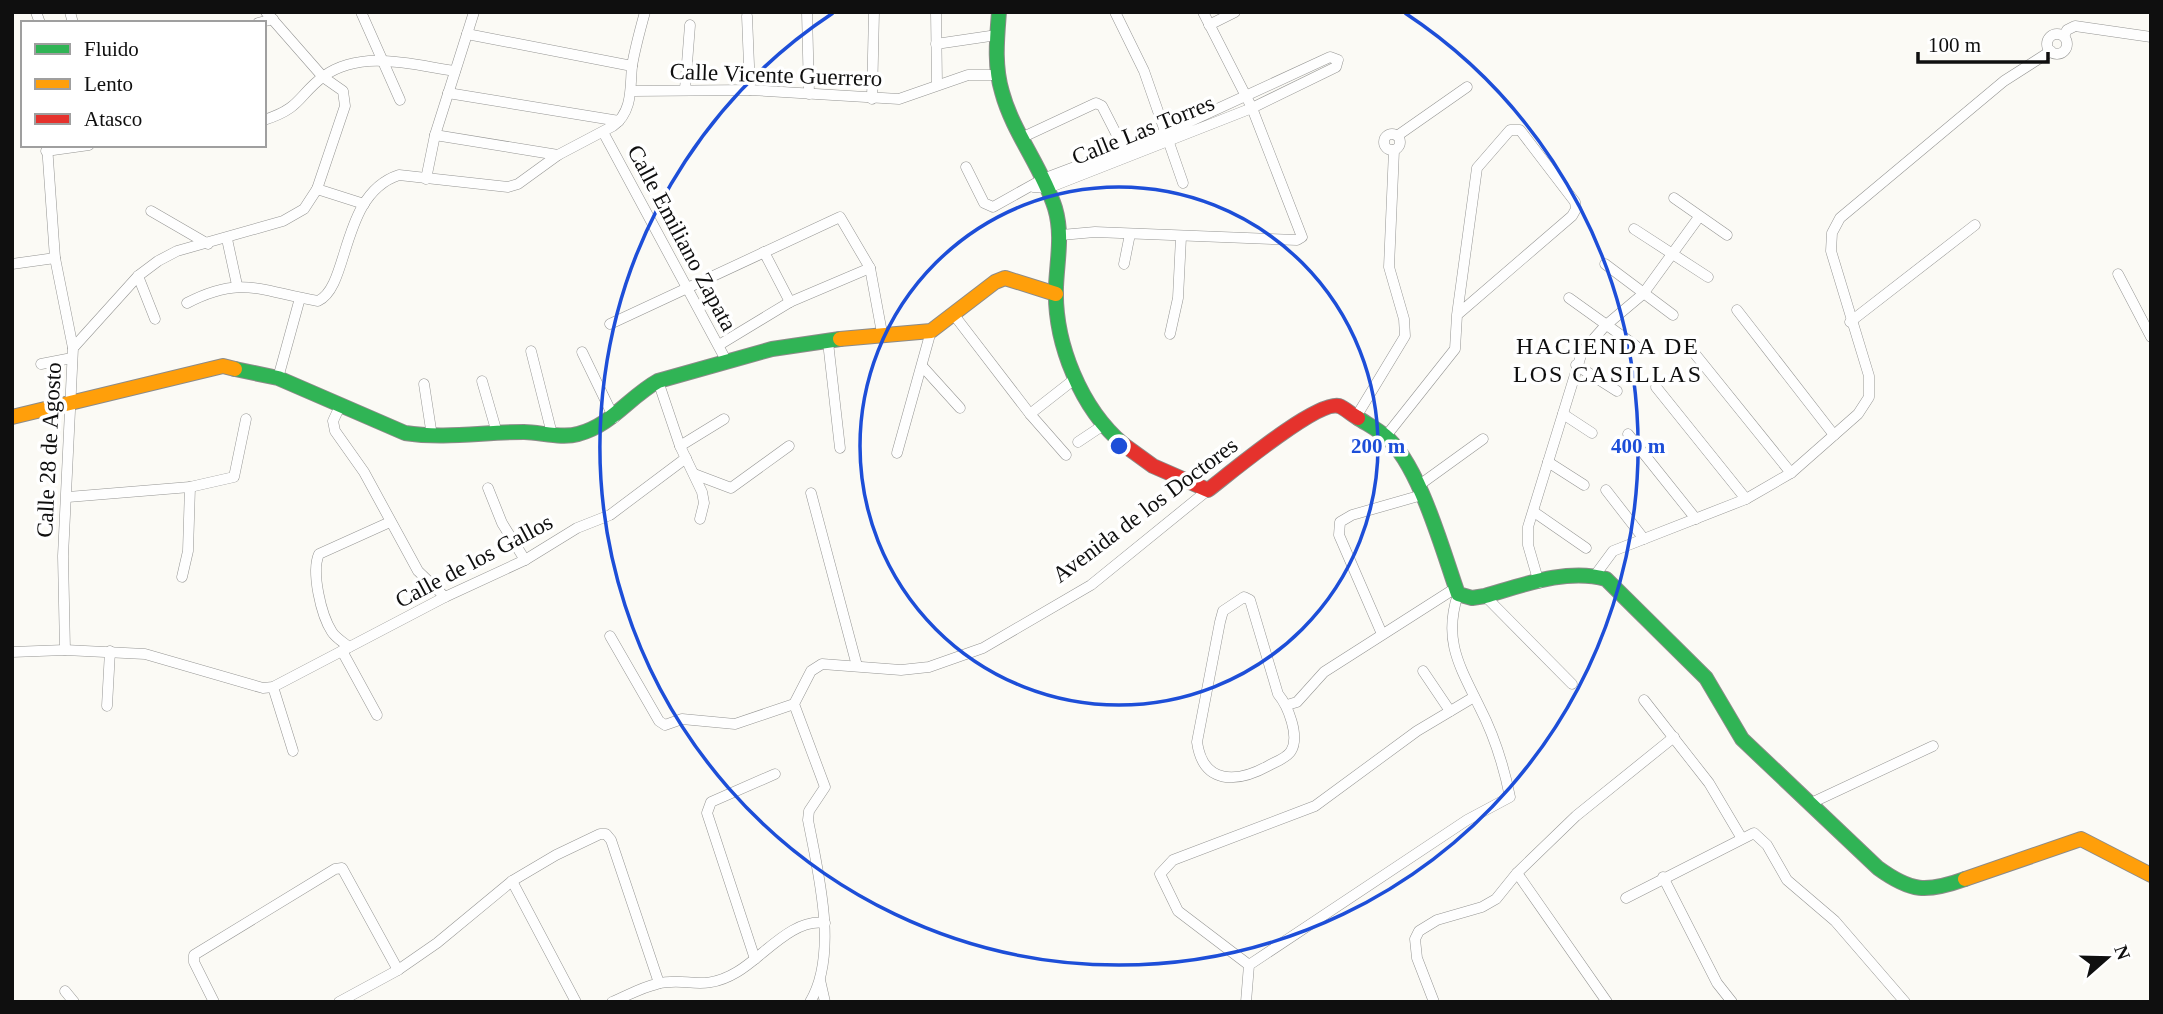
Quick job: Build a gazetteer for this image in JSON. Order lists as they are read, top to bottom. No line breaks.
{"streets":{"main road":["Avenida de los Doctores"],"street":["Calle Vicente Guerrero","Calle Las Torres","Calle Emiliano Zapata","Calle 28 de Agosto","Calle de los Gallos"]},"districts":["HACIENDA DE LOS CASILLAS"],"legend":["Fluido","Lento","Atasco"],"scale_bar":"100 m","north":"right","rings":["200 m","400 m"]}
